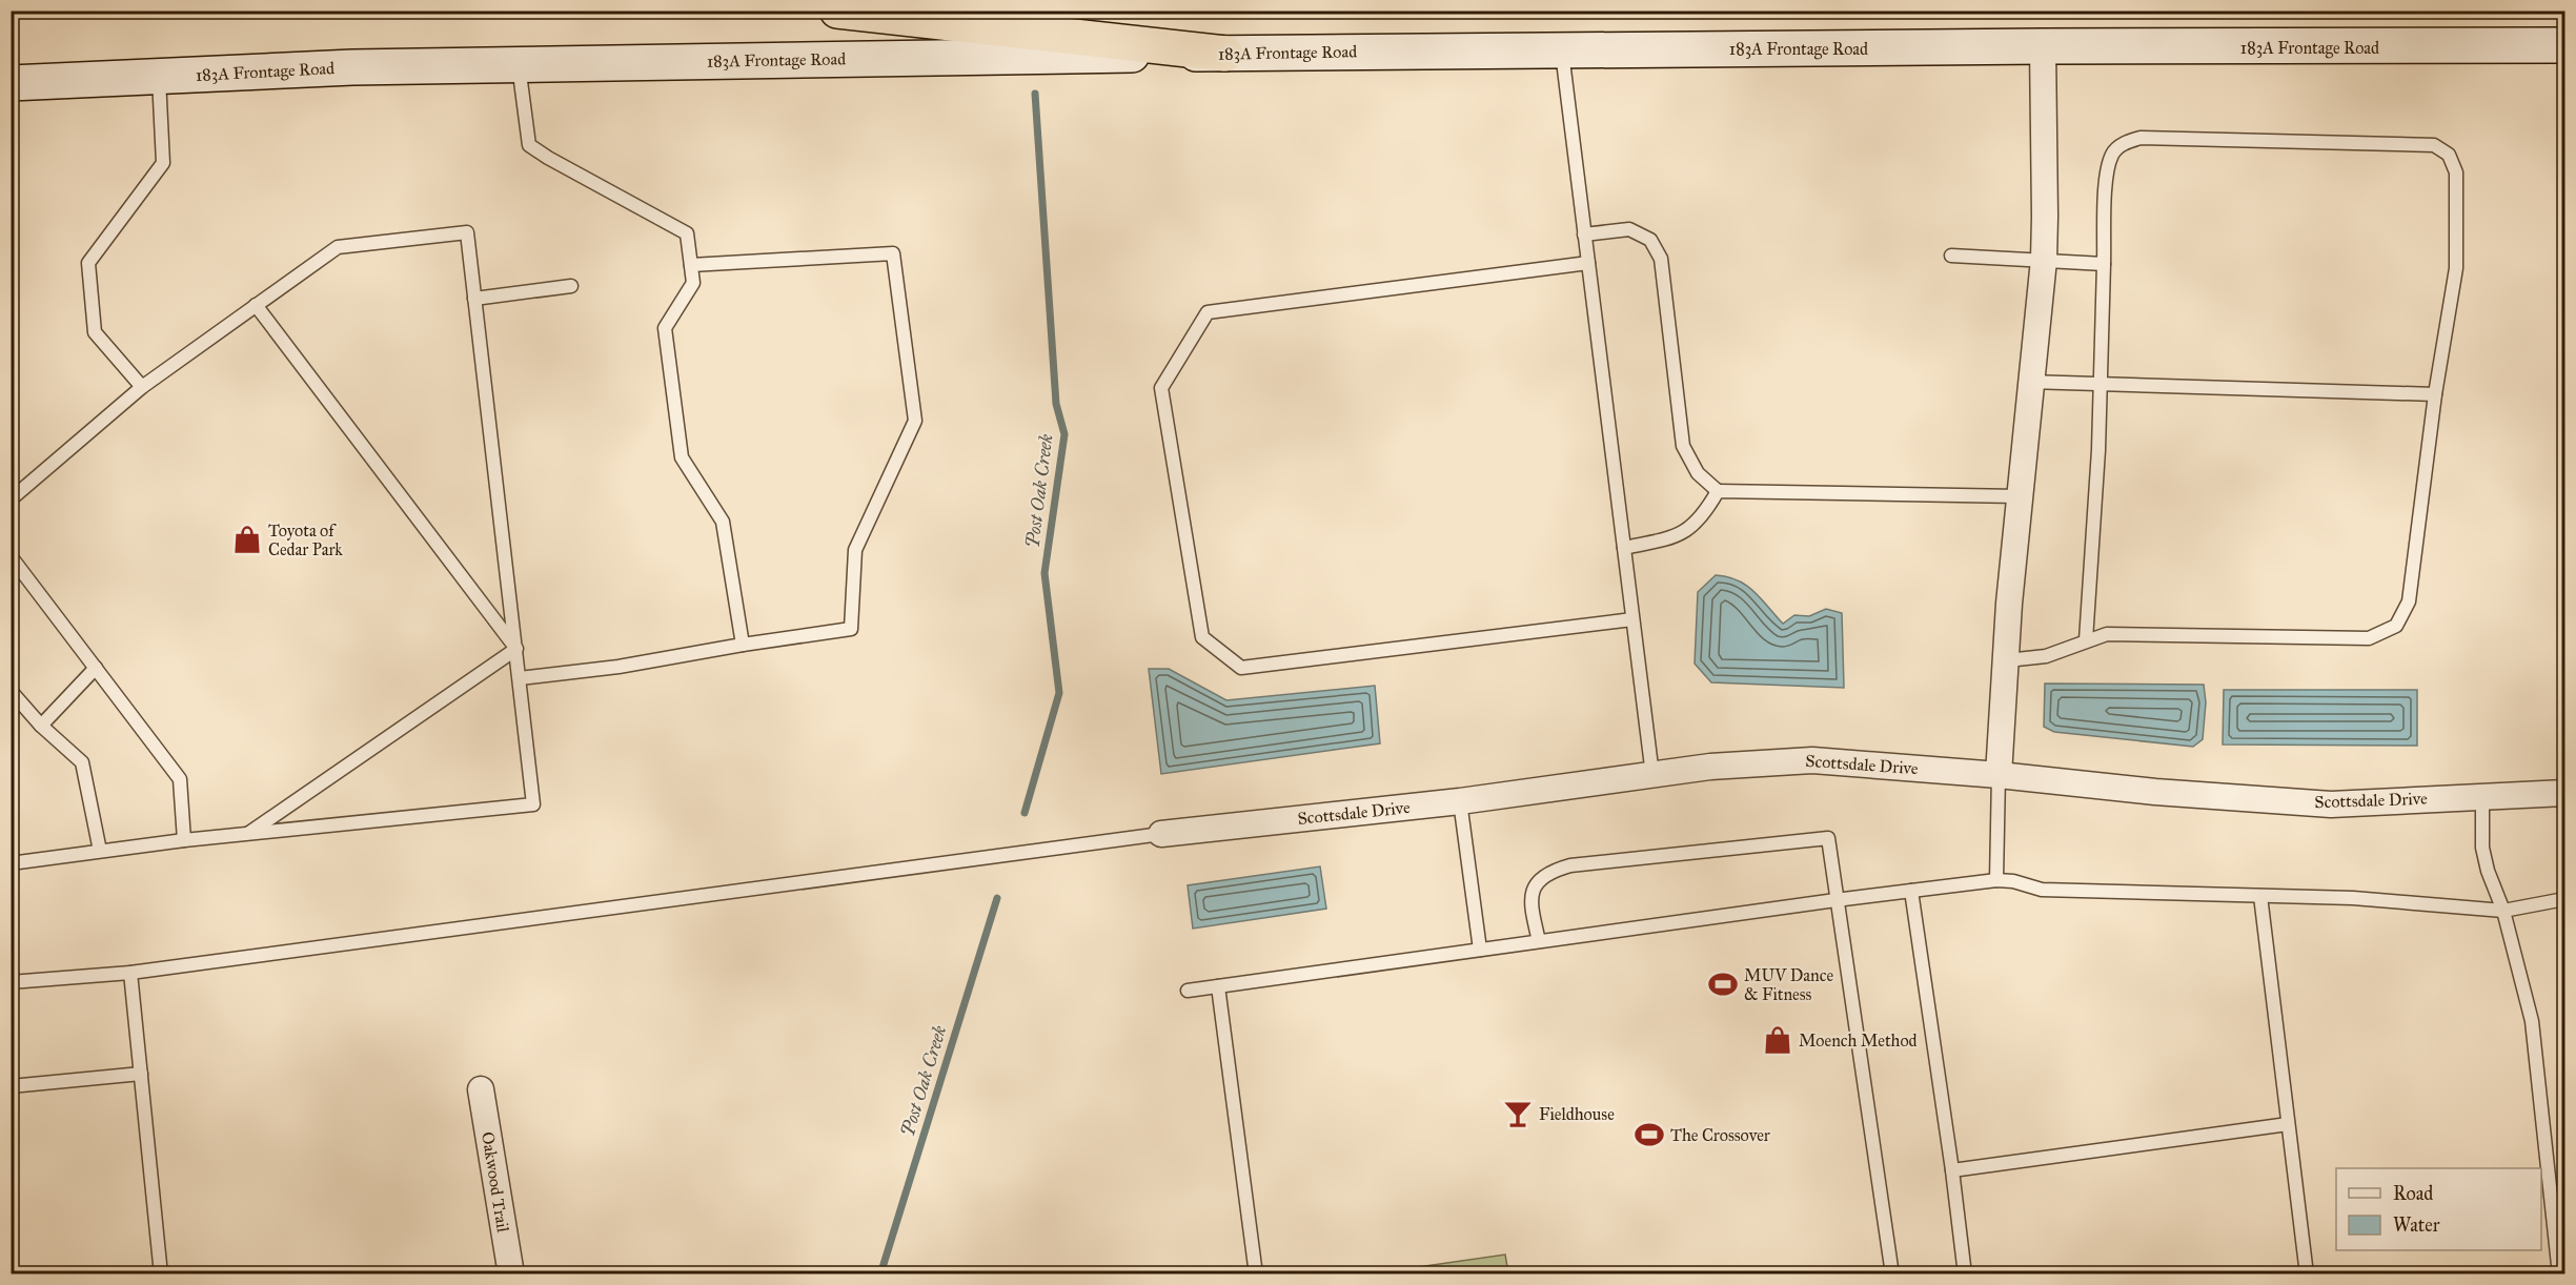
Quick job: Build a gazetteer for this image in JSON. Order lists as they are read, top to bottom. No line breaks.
{"streets":{"main road":["183A Frontage Road"],"street":["Scottsdale Drive","Oakwood Trail"]},"water":["Post Oak Creek"],"places":{"shop":["Toyota of Cedar Park","Moench Method"],"sports":["MUV Dance & Fitness","The Crossover"],"bar":["Fieldhouse"]},"legend":["Road","Water"]}
